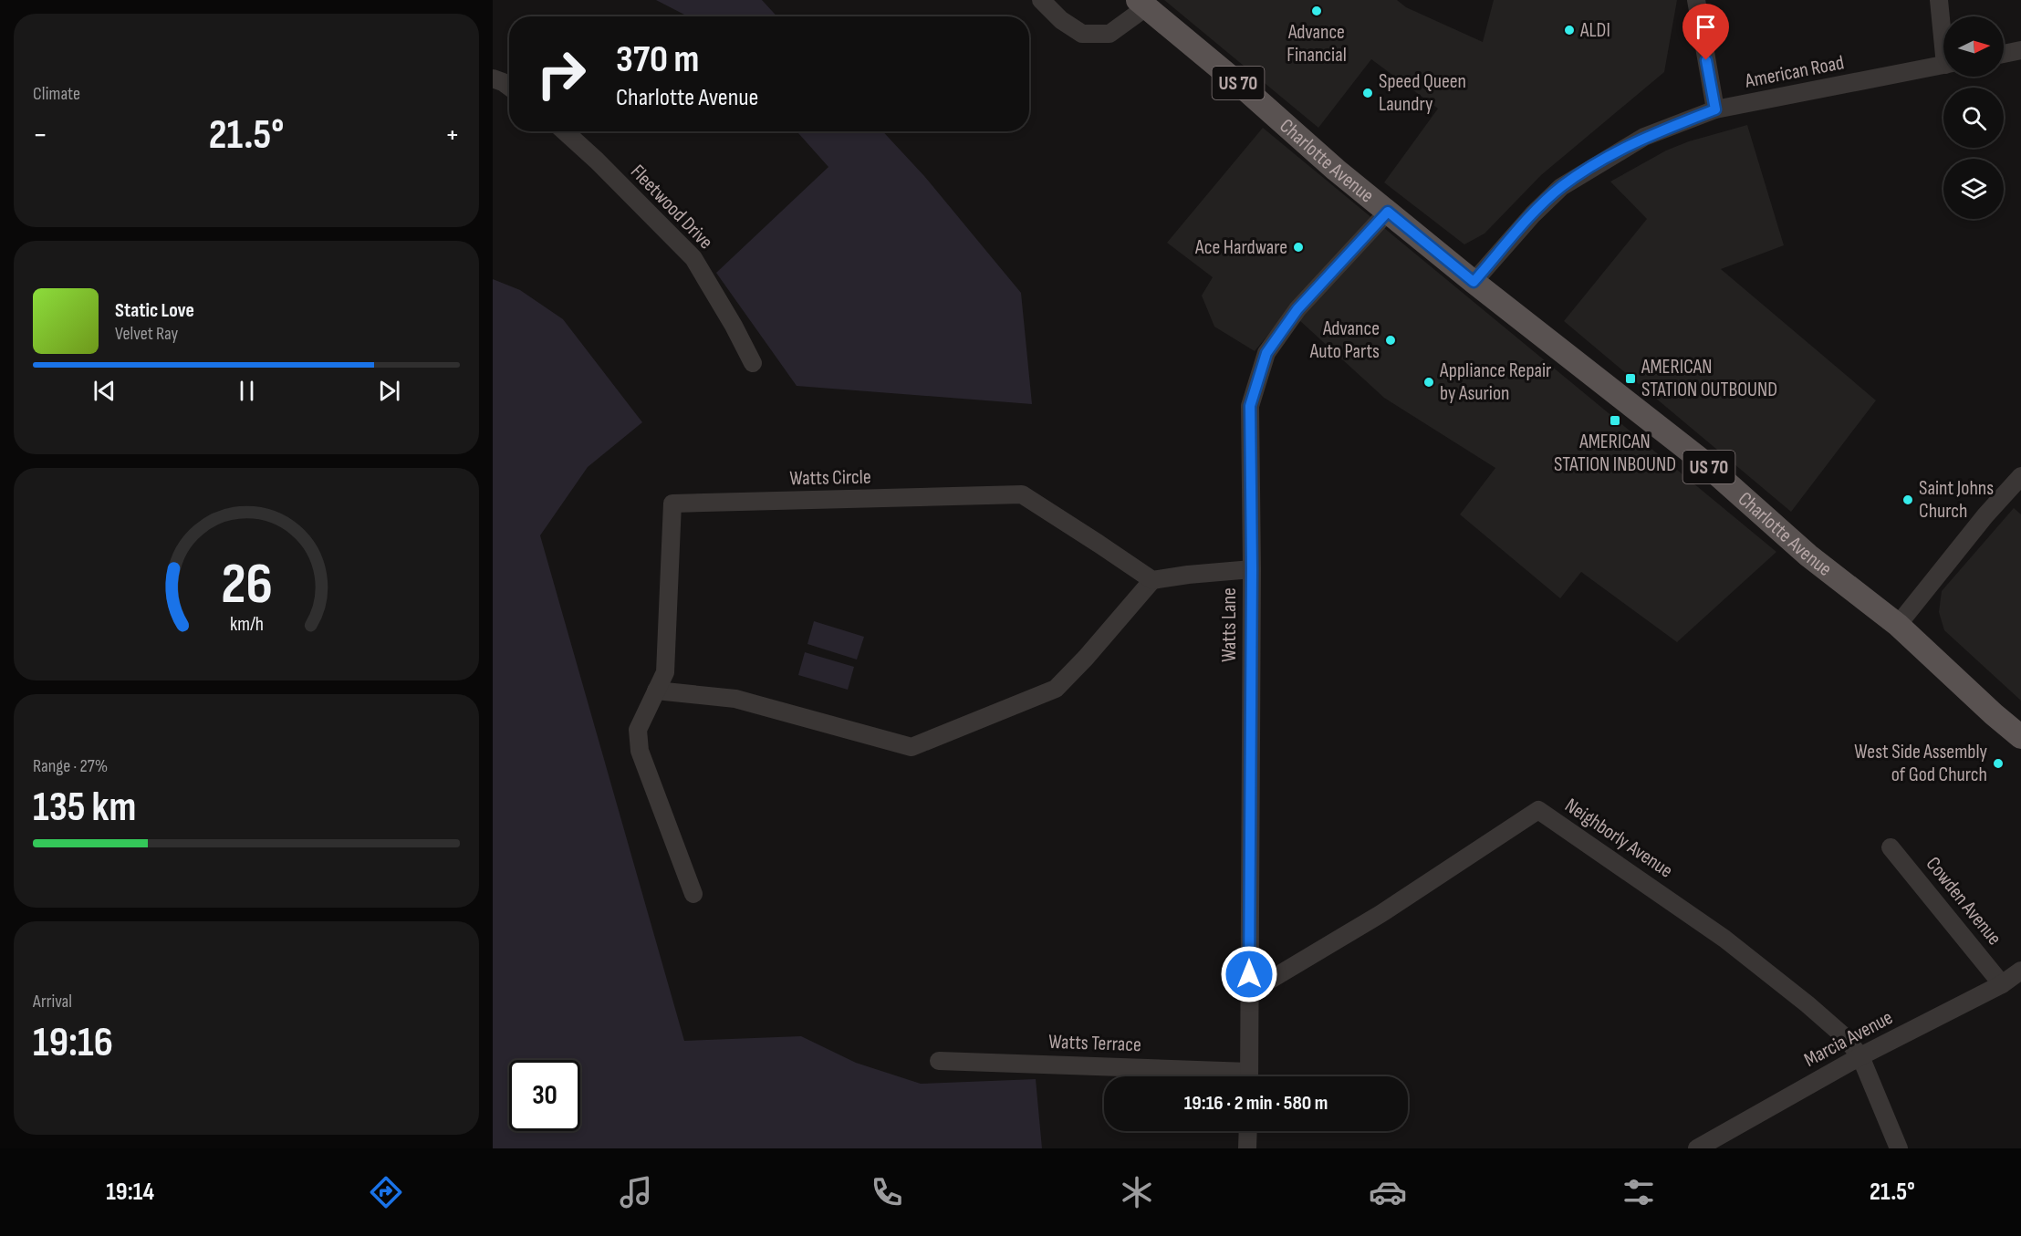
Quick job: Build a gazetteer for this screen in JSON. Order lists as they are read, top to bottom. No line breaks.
{"streets":{"main road":["US 70","Charlotte Avenue"],"street":["American Road","Fleetwood Drive","Watts Circle","Watts Lane","Neighborly Avenue","Cowden Avenue","Marcia Avenue","Watts Terrace"]},"crossings":[["American Road","Charlotte Avenue"],["Charlotte Avenue","Watts Lane"],["Watts Lane","Neighborly Avenue"],["Neighborly Avenue","Marcia Avenue"],["Cowden Avenue","Marcia Avenue"]],"places":{"other":["Advance Financial","ALDI","Speed Queen Laundry","Ace Hardware","Advance Auto Parts","Appliance Repair by Asurion","Saint Johns Church","West Side Assembly of God Church"],"transit":["AMERICAN STATION OUTBOUND","AMERICAN STATION INBOUND"]},"north":"right","page":{"tile":["Climate",["Range · 27%","135 km"],["Arrival","19:16"]],"turn":["370 m","Charlotte Avenue"],"heat":["−","21.5°","+"],"song":["Static Love","Velvet Ray"],"limit":"30","trip":"19:16 · 2 min · 580 m","tabs":["19:14","21.5°"],"gauge":["26","km/h"]}}
